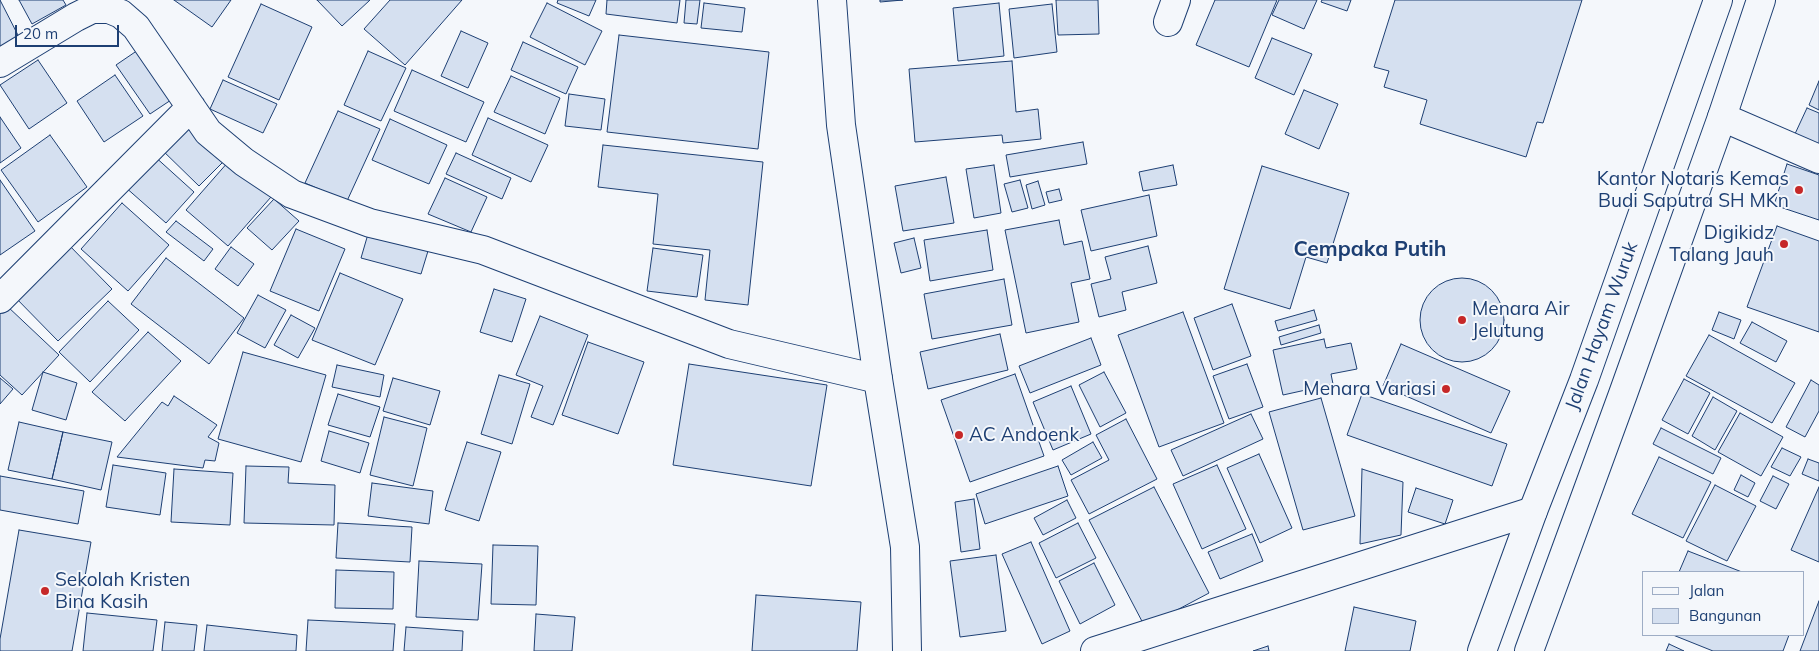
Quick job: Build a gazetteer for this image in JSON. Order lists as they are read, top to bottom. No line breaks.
{"streets":{"street":["Jalan Hayam Wuruk"]},"districts":["Cempaka Putih"],"places":["Kantor Notaris Kemas Budi Saputra SH MKn","Digikidz Talang Jauh","Menara Air Jelutung","Menara Variasi","AC Andoenk","Sekolah Kristen Bina Kasih"],"legend":["Jalan","Bangunan"],"scale_bar":"20 m"}
